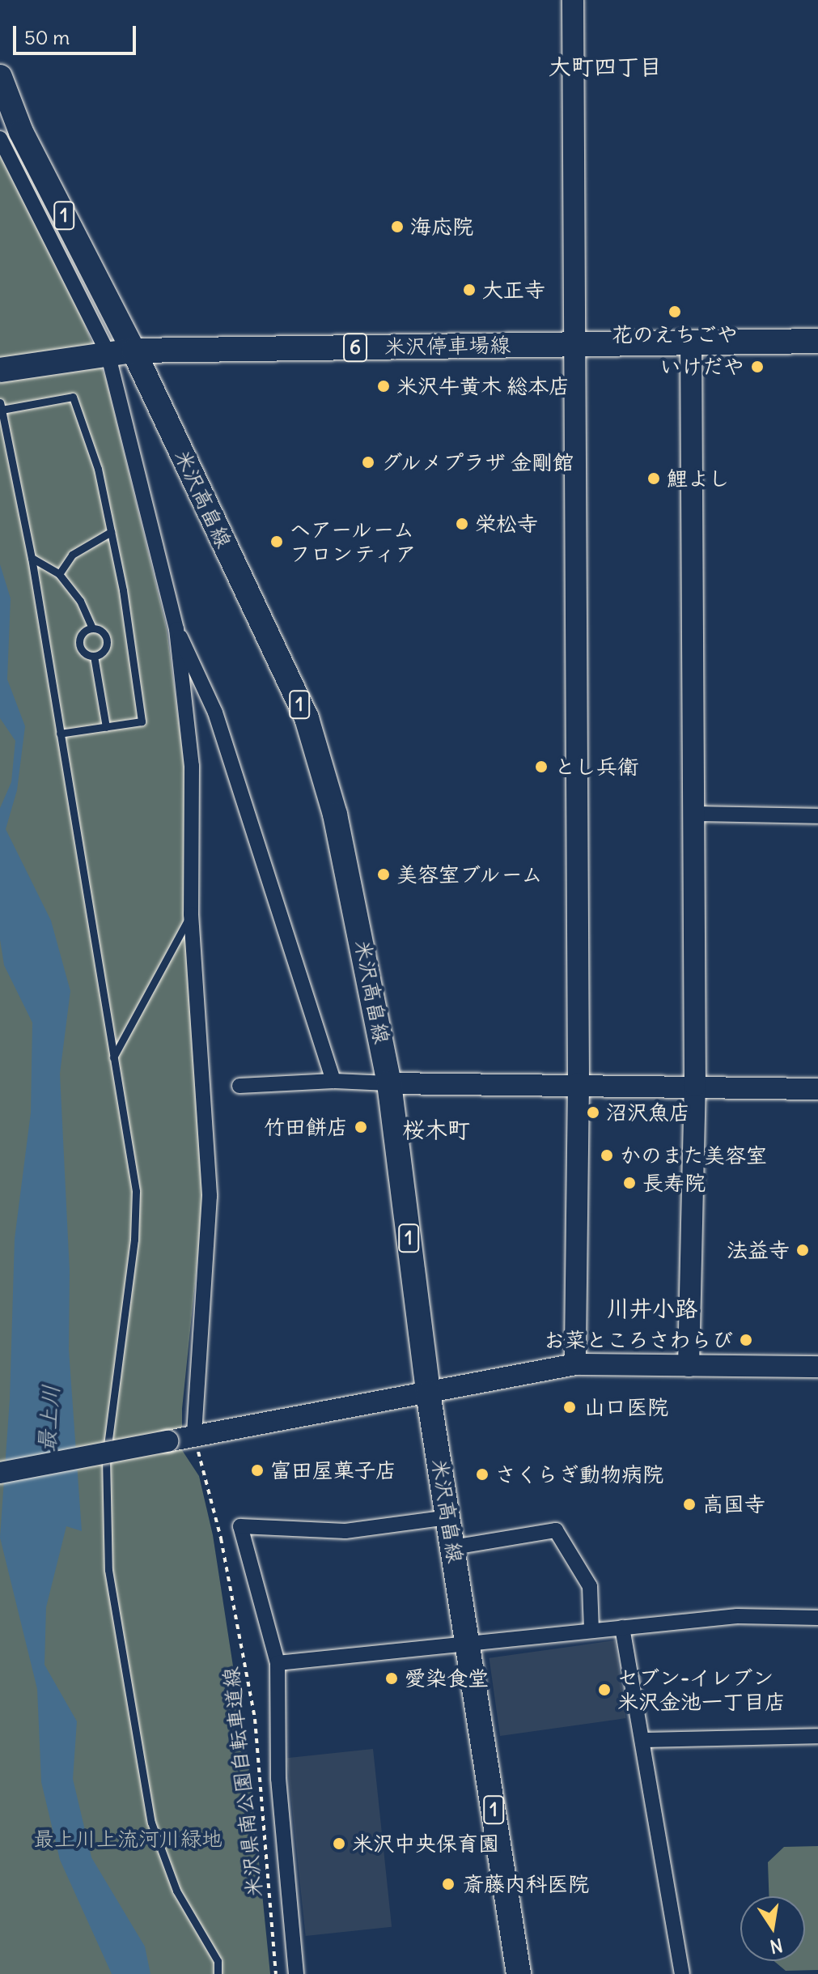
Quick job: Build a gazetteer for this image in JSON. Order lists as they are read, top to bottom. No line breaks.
{"streets":{"main road":["1","米沢停車場線","6","米沢高畠線"],"path":["米沢県南公園自転車道線"]},"crossings":[["米沢停車場線","米沢高畠線"]],"districts":["大町四丁目","桜木町","川井小路"],"water":["最上川"],"parks":["最上川上流河川緑地"],"places":["海応院","大正寺","花のえちごや","いけだや","米沢牛黄木 総本店","グルメプラザ 金剛館","鯉よし","栄松寺","ヘアールーム フロンティア","とし兵衛","美容室ブルーム","沼沢魚店","竹田餅店","かのまた美容室","長寿院","法益寺","お菜ところさわらび","山口医院","富田屋菓子店","さくらぎ動物病院","高国寺","愛染食堂","セブン-イレブン 米沢金池一丁目店","米沢中央保育園","斎藤内科医院"],"scale_bar":"50 m","north":"bottom"}
